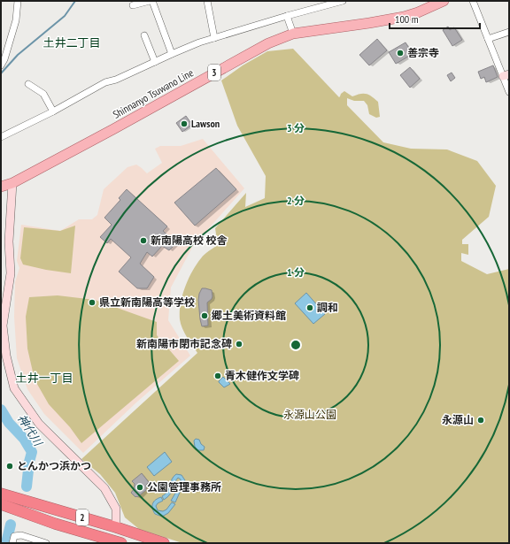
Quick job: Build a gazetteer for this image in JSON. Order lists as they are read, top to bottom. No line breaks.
{"streets":{"highway":["2"],"main road":["3","Shinnanyo Tsuwano Line"]},"districts":["土井二丁目","土井一丁目"],"water":["神代川"],"parks":["永源山公園"],"places":["善宗寺","Lawson","新南陽高校 校舎","県立新南陽高等学校","調和","郷土美術資料館","新南陽市閉市記念碑","青木健作文学碑","永源山","とんかつ浜かつ","公園管理事務所"],"scale_bar":"100 m","rings":["3 分","2 分","1 分"]}
